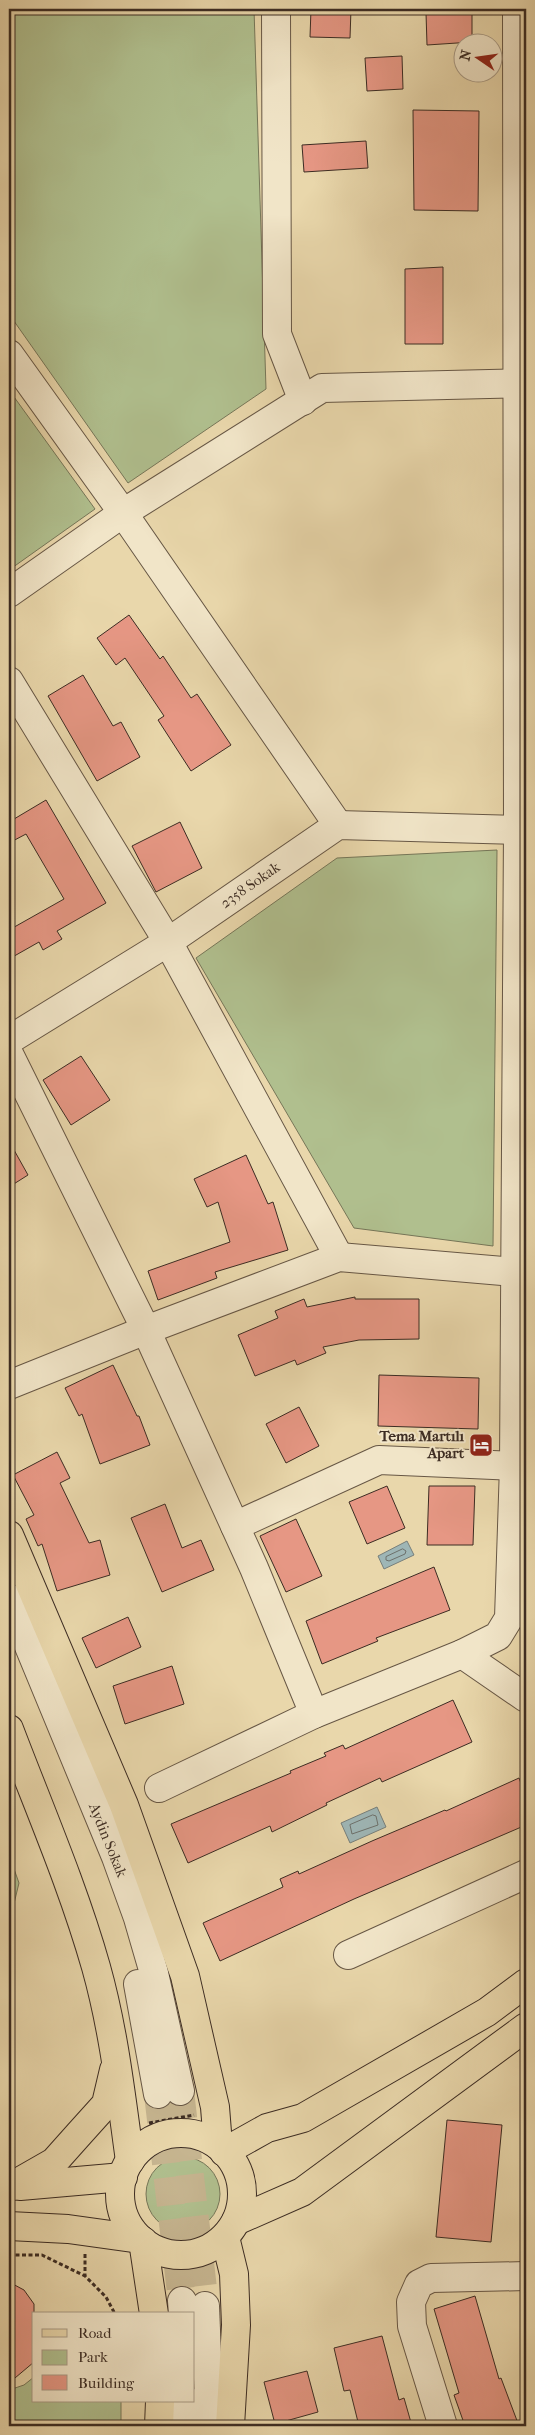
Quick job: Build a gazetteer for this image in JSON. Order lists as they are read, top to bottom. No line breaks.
{"streets":{"street":["2358 Sokak","Aydin Sokak"]},"places":{"hotel":["Tema Martılı Apart"]},"legend":["Road","Park","Building"],"north":"left"}
